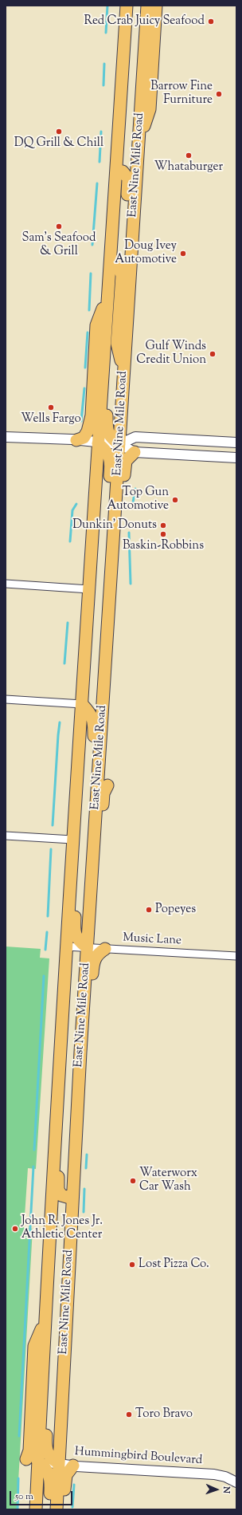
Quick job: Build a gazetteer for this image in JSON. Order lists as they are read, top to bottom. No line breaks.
{"streets":{"main road":["East Nine Mile Road"],"street":["Music Lane","Hummingbird Boulevard"]},"crossings":[["East Nine Mile Road","Music Lane"],["East Nine Mile Road","Hummingbird Boulevard"]],"places":["Red Crab Juicy Seafood","Barrow Fine Furniture","DQ Grill & Chill","Whataburger","Sam's Seafood & Grill","Doug Ivey Automotive","Gulf Winds Credit Union","Wells Fargo","Top Gun Automotive","Dunkin' Donuts","Baskin-Robbins","Popeyes","Waterworx Car Wash","John R. Jones Jr. Athletic Center","Lost Pizza Co.","Toro Bravo"],"scale_bar":"50 m","north":"right"}
